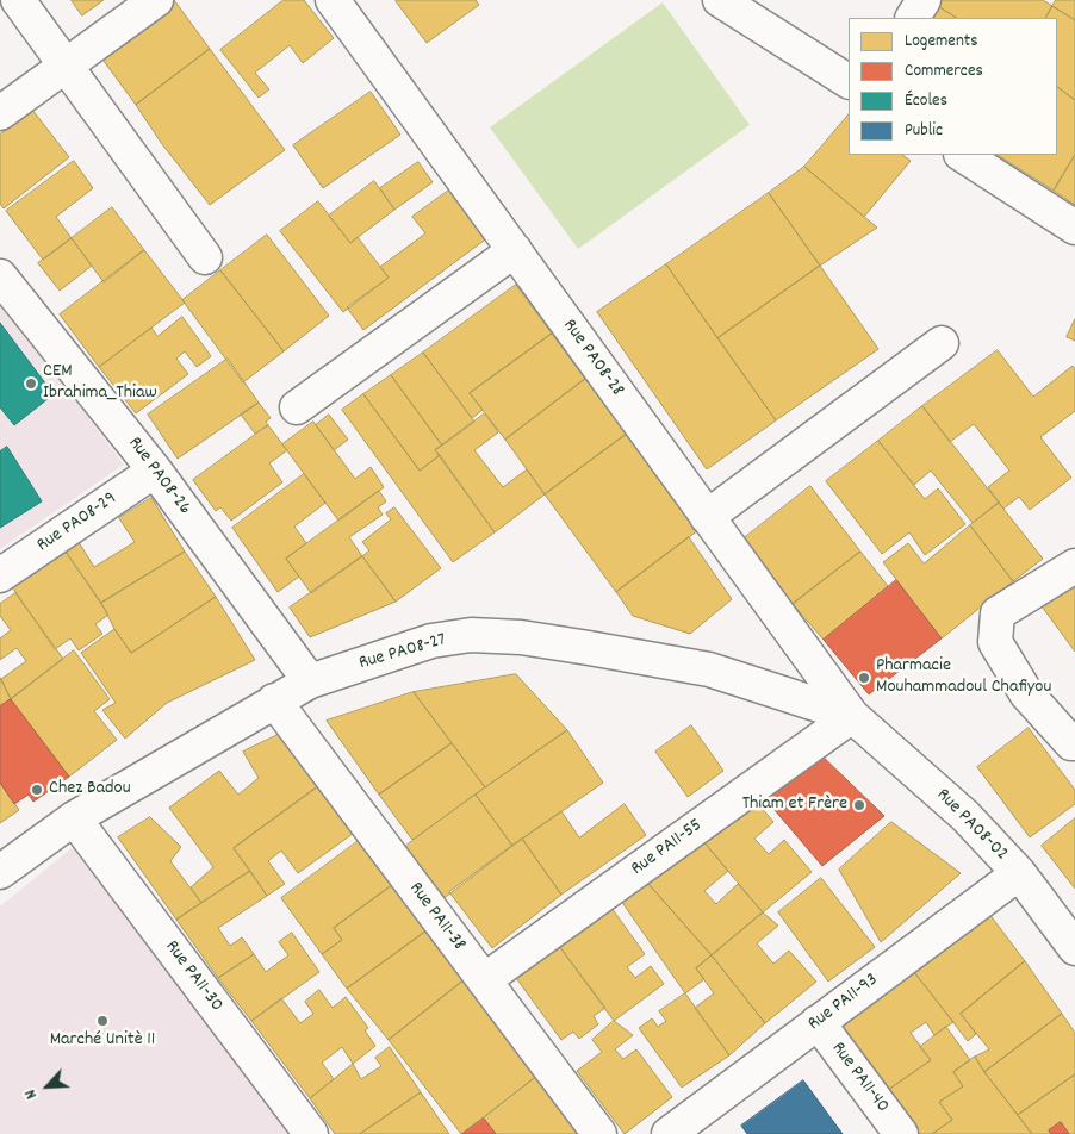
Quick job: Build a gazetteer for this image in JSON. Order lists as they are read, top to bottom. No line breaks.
{"streets":{"street":["Rue PA08-28","Rue PA08-26","Rue PA08-29","Rue PA08-27","Rue PA08-02","Rue PA11-55","Rue PA11-38","Rue PA11-30","Rue PA11-93","Rue PA11-40"]},"crossings":[["Rue PA08-28","Rue PA08-27"],["Rue PA08-28","Rue PA08-02"],["Rue PA08-28","Rue PA11-55"],["Rue PA08-26","Rue PA08-29"],["Rue PA08-26","Rue PA08-27"],["Rue PA08-27","Rue PA08-02"],["Rue PA08-27","Rue PA11-55"],["Rue PA08-27","Rue PA11-38"],["Rue PA08-27","Rue PA11-30"],["Rue PA08-02","Rue PA11-55"],["Rue PA08-02","Rue PA11-93"],["Rue PA11-55","Rue PA11-38"],["Rue PA11-93","Rue PA11-40"]],"places":["CEM Ibrahima_Thiaw","Pharmacie Mouhammadoul Chafiyou","Chez Badou","Thiam et Frère","Marché Unitè 11"],"legend":["Logements","Commerces","Écoles","Public"],"north":"bottom left"}
